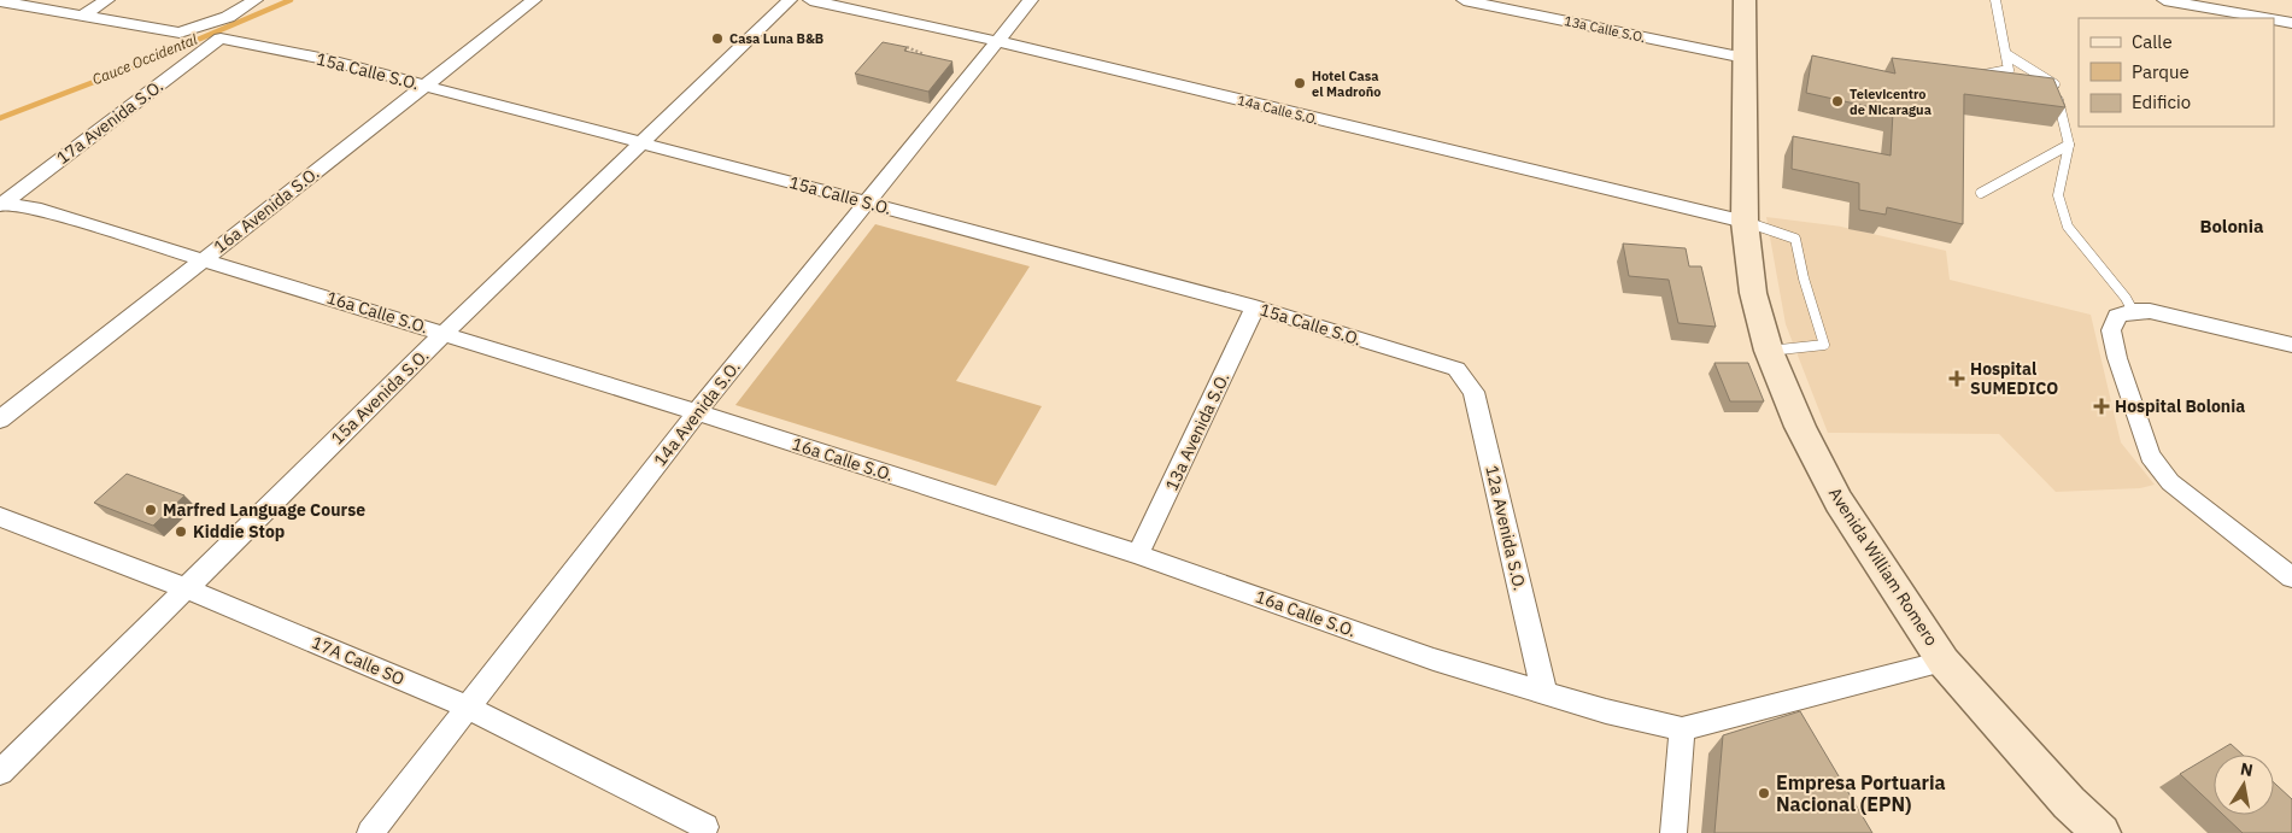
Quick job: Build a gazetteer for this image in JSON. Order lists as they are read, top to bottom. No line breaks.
{"streets":{"main road":["Avenida William Romero"],"street":["13a Calle S.O.","15a Calle S.O.","14a Calle S.O.","17a Avenida S.O.","16a Avenida S.O.","16a Calle S.O.","15a Avenida S.O.","14a Avenida S.O.","13a Avenida S.O.","12a Avenida S.O.","17A Calle SO"]},"crossings":[["13a Calle S.O.","Avenida William Romero"],["15a Calle S.O.","17a Avenida S.O."],["15a Calle S.O.","16a Avenida S.O."],["15a Calle S.O.","15a Avenida S.O."],["15a Calle S.O.","14a Avenida S.O."],["15a Calle S.O.","13a Avenida S.O."],["15a Calle S.O.","12a Avenida S.O."],["14a Calle S.O.","14a Avenida S.O."],["14a Calle S.O.","Avenida William Romero"],["17a Avenida S.O.","16a Calle S.O."],["16a Avenida S.O.","16a Calle S.O."],["16a Calle S.O.","15a Avenida S.O."],["16a Calle S.O.","14a Avenida S.O."],["16a Calle S.O.","13a Avenida S.O."],["16a Calle S.O.","12a Avenida S.O."],["15a Avenida S.O.","17A Calle SO"],["14a Avenida S.O.","17A Calle SO"]],"districts":["Bolonia"],"water":["Cauce Occidental"],"places":{"other":["Casa Luna B&B","Hotel Casa el Madroño","Televicentro de Nicaragua","Marfred Language Course","Kiddie Stop","Empresa Portuaria Nacional (EPN)"],"health":["Hospital SUMEDICO","Hospital Bolonia"]},"legend":["Calle","Parque","Edificio"],"north":"top"}
